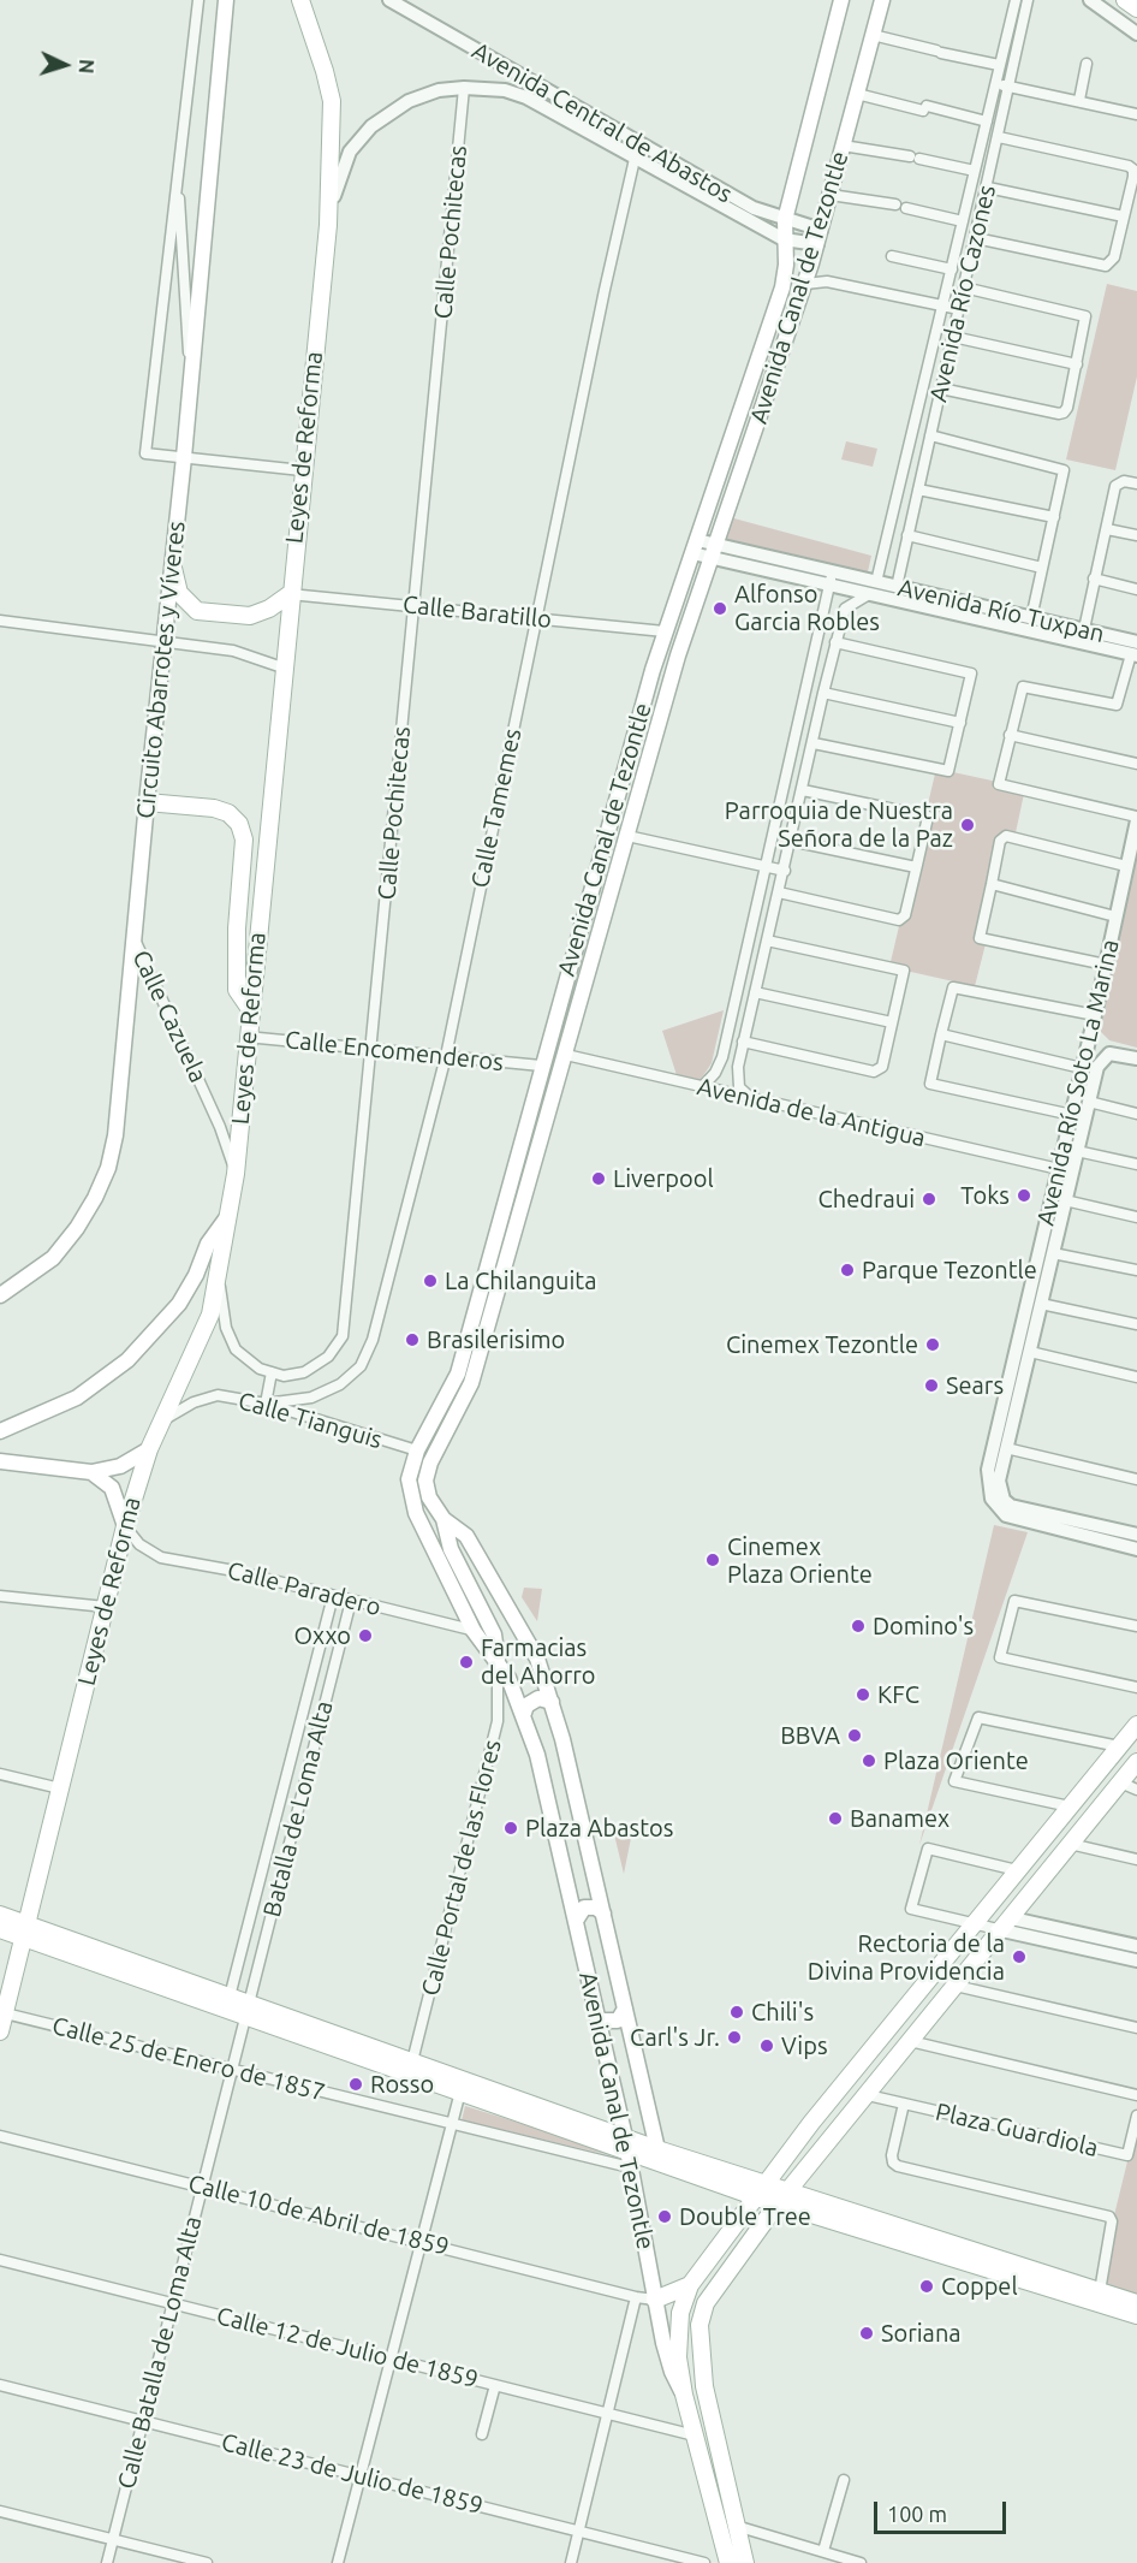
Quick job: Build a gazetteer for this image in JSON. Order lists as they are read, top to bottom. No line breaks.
{"streets":{"main road":["Avenida Canal de Tezontle","Leyes de Reforma","Circuito Abarrotes y Víveres"],"street":["Avenida Central de Abastos","Calle Pochitecas","Avenida Río Cazones","Avenida Río Tuxpan","Calle Baratillo","Calle Tamemes","Calle Cazuela","Calle Encomenderos","Avenida Río Soto La Marina","Avenida de la Antigua","Calle Tianguis","Calle Paradero","Batalla de Loma Alta","Calle Portal de las Flores","Calle 25 de Enero de 1857","Plaza Guardiola","Calle 10 de Abril de 1859","Calle 12 de Julio de 1859","Calle Batalla de Loma Alta","Calle 23 de Julio de 1859"]},"crossings":[["Avenida Central de Abastos","Calle Pochitecas"],["Avenida Central de Abastos","Avenida Canal de Tezontle"],["Avenida Central de Abastos","Leyes de Reforma"],["Avenida Central de Abastos","Calle Tamemes"],["Calle Pochitecas","Calle Baratillo"],["Calle Pochitecas","Calle Encomenderos"],["Avenida Canal de Tezontle","Avenida Río Tuxpan"],["Avenida Canal de Tezontle","Calle Baratillo"],["Avenida Canal de Tezontle","Calle Encomenderos"],["Avenida Canal de Tezontle","Avenida de la Antigua"],["Avenida Canal de Tezontle","Calle Tianguis"],["Avenida Canal de Tezontle","Calle Paradero"],["Avenida Canal de Tezontle","Calle Portal de las Flores"],["Avenida Canal de Tezontle","Calle 25 de Enero de 1857"],["Avenida Canal de Tezontle","Calle 10 de Abril de 1859"],["Avenida Canal de Tezontle","Calle 12 de Julio de 1859"],["Avenida Río Cazones","Avenida Río Tuxpan"],["Leyes de Reforma","Calle Baratillo"],["Leyes de Reforma","Calle Cazuela"],["Leyes de Reforma","Calle Encomenderos"],["Leyes de Reforma","Calle Tianguis"],["Leyes de Reforma","Calle Paradero"],["Leyes de Reforma","Calle 25 de Enero de 1857"],["Calle Baratillo","Calle Tamemes"],["Circuito Abarrotes y Víveres","Calle Cazuela"],["Calle Tamemes","Calle Encomenderos"],["Calle Tamemes","Calle Tianguis"],["Avenida Río Soto La Marina","Avenida de la Antigua"],["Calle Paradero","Batalla de Loma Alta"],["Batalla de Loma Alta","Calle Batalla de Loma Alta"],["Calle 25 de Enero de 1857","Calle Batalla de Loma Alta"],["Calle 10 de Abril de 1859","Calle Batalla de Loma Alta"],["Calle 12 de Julio de 1859","Calle Batalla de Loma Alta"],["Calle Batalla de Loma Alta","Calle 23 de Julio de 1859"]],"places":["Alfonso Garcia Robles","Parroquia de Nuestra Señora de la Paz","Liverpool","Toks","Chedraui","Parque Tezontle","La Chilanguita","Brasilerisimo","Cinemex Tezontle","Sears","Cinemex Plaza Oriente","Domino's","Oxxo","Farmacias del Ahorro","KFC","BBVA","Plaza Oriente","Banamex","Plaza Abastos","Rectoria de la Divina Providencia","Chili's","Carl's Jr.","Vips","Rosso","Double Tree","Coppel","Soriana"],"scale_bar":"100 m","north":"right"}
